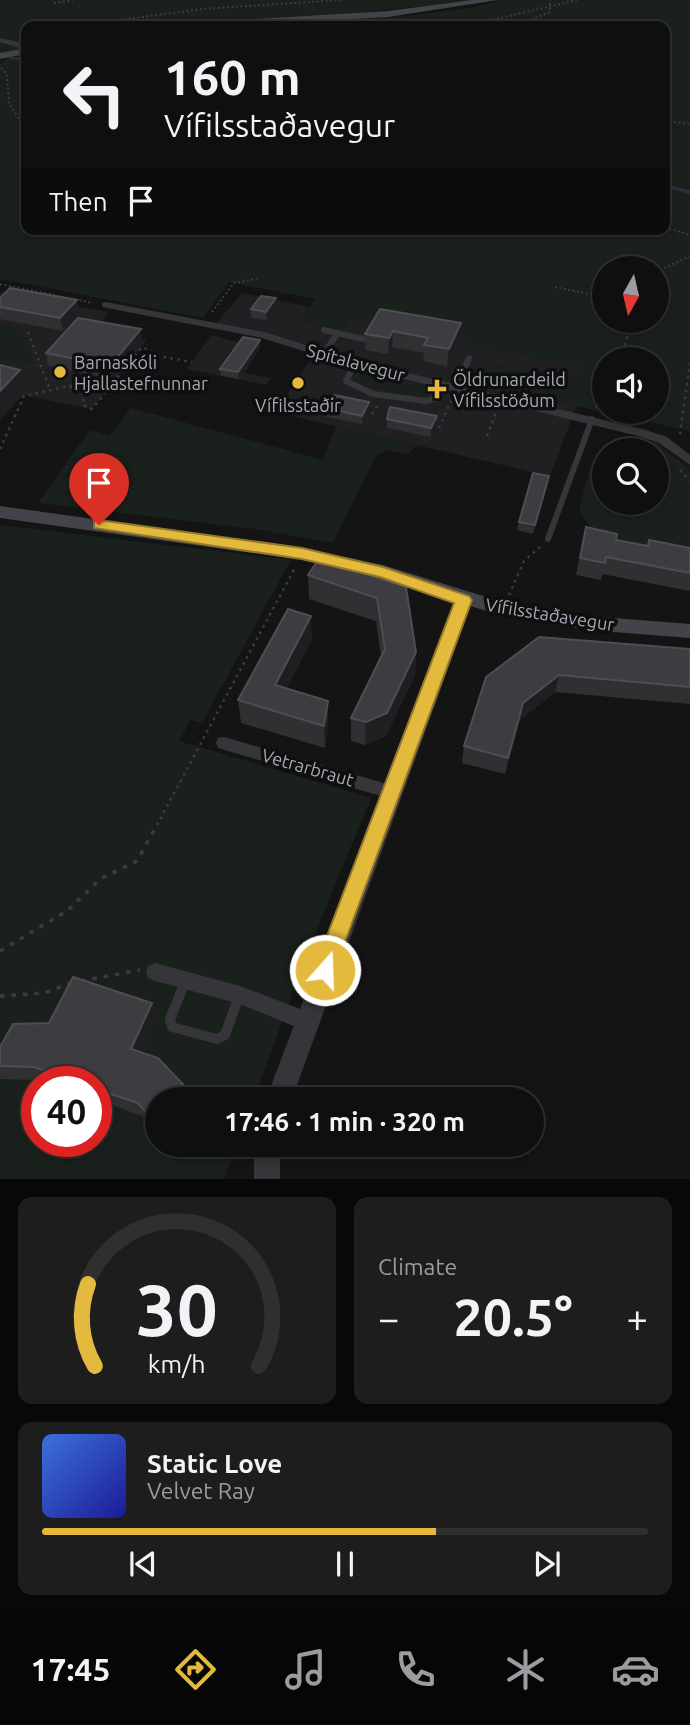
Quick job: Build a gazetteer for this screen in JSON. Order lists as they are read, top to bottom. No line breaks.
{"streets":{"main road":["Vífilsstaðavegur"],"street":["Spítalavegur","Vetrarbraut"]},"places":{"other":["Barnaskóli Hjallastefnunnar","Vífilsstaðir"],"health":["Öldrunardeild Vífilsstöðum"]},"north":"bottom","page":{"turn":["160 m","Vífilsstaðavegur"],"then":"Then","limit":"40","trip":"17:46 · 1 min · 320 m","tile":"Climate","heat":["−","20.5°","+"],"song":["Static Love","Velvet Ray"],"tabs":"17:45","gauge":["30","km/h"]}}
